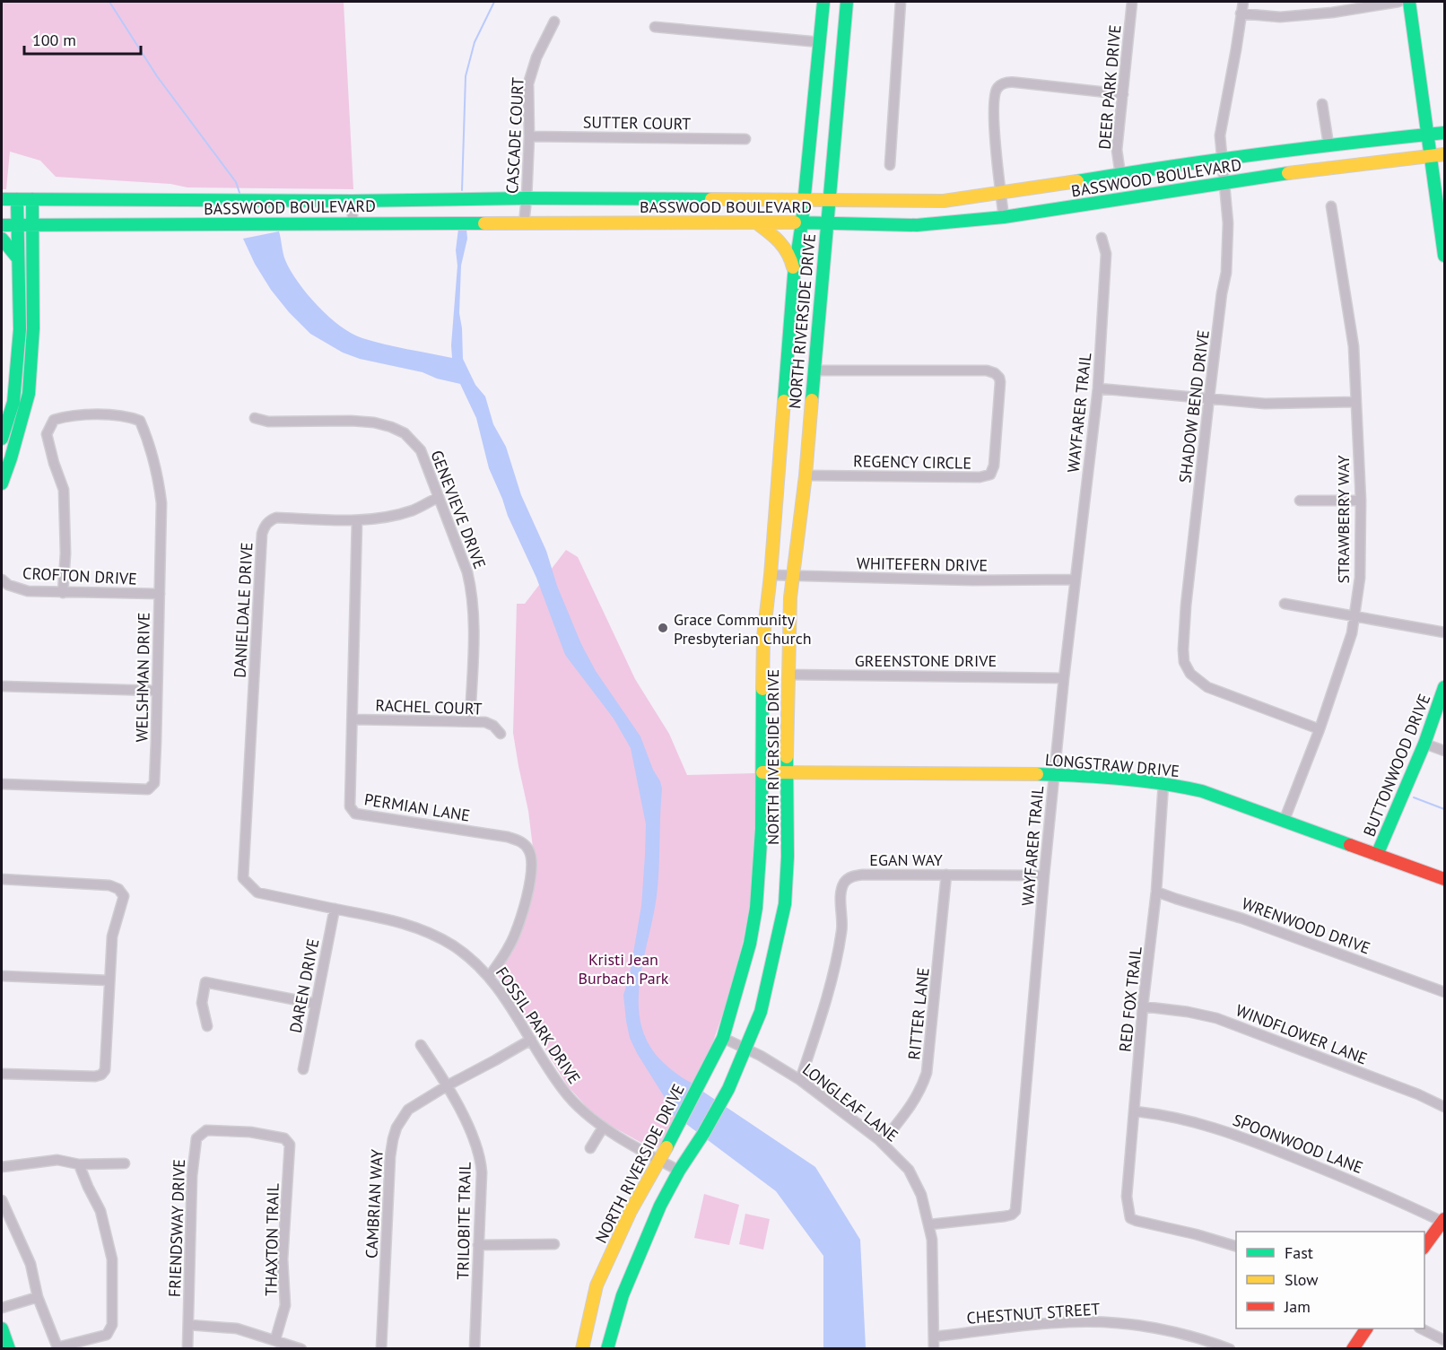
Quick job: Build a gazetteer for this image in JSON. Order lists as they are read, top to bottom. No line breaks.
{"streets":{"main road":["BASSWOOD BOULEVARD","NORTH RIVERSIDE DRIVE","LONGSTRAW DRIVE","BUTTONWOOD DRIVE"],"street":["DEER PARK DRIVE","SUTTER COURT","CASCADE COURT","SHADOW BEND DRIVE","WAYFARER TRAIL","REGENCY CIRCLE","GENEVIEVE DRIVE","STRAWBERRY WAY","WHITEFERN DRIVE","CROFTON DRIVE","DANIELDALE DRIVE","GREENSTONE DRIVE","WELSHMAN DRIVE","RACHEL COURT","PERMIAN LANE","EGAN WAY","WRENWOOD DRIVE","DAREN DRIVE","RED FOX TRAIL","RITTER LANE","FOSSIL PARK DRIVE","WINDFLOWER LANE","LONGLEAF LANE","SPOONWOOD LANE","CAMBRIAN WAY","TRILOBITE TRAIL","FRIENDSWAY DRIVE","THAXTON TRAIL","CHESTNUT STREET"]},"crossings":[["DEER PARK DRIVE","BASSWOOD BOULEVARD"],["SUTTER COURT","CASCADE COURT"],["CASCADE COURT","BASSWOOD BOULEVARD"],["BASSWOOD BOULEVARD","NORTH RIVERSIDE DRIVE"],["BASSWOOD BOULEVARD","SHADOW BEND DRIVE"],["NORTH RIVERSIDE DRIVE","REGENCY CIRCLE"],["NORTH RIVERSIDE DRIVE","WHITEFERN DRIVE"],["NORTH RIVERSIDE DRIVE","GREENSTONE DRIVE"],["NORTH RIVERSIDE DRIVE","LONGSTRAW DRIVE"],["NORTH RIVERSIDE DRIVE","FOSSIL PARK DRIVE"],["NORTH RIVERSIDE DRIVE","LONGLEAF LANE"],["SHADOW BEND DRIVE","STRAWBERRY WAY"],["WAYFARER TRAIL","WHITEFERN DRIVE"],["WAYFARER TRAIL","GREENSTONE DRIVE"],["WAYFARER TRAIL","LONGSTRAW DRIVE"],["WAYFARER TRAIL","EGAN WAY"],["WAYFARER TRAIL","LONGLEAF LANE"],["GENEVIEVE DRIVE","DANIELDALE DRIVE"],["GENEVIEVE DRIVE","RACHEL COURT"],["STRAWBERRY WAY","LONGSTRAW DRIVE"],["CROFTON DRIVE","WELSHMAN DRIVE"],["DANIELDALE DRIVE","PERMIAN LANE"],["DANIELDALE DRIVE","FOSSIL PARK DRIVE"],["RACHEL COURT","PERMIAN LANE"],["LONGSTRAW DRIVE","BUTTONWOOD DRIVE"],["LONGSTRAW DRIVE","RED FOX TRAIL"],["PERMIAN LANE","FOSSIL PARK DRIVE"],["EGAN WAY","RITTER LANE"],["EGAN WAY","LONGLEAF LANE"],["WRENWOOD DRIVE","RED FOX TRAIL"],["DAREN DRIVE","FOSSIL PARK DRIVE"],["RED FOX TRAIL","WINDFLOWER LANE"],["RED FOX TRAIL","SPOONWOOD LANE"],["RITTER LANE","LONGLEAF LANE"],["FOSSIL PARK DRIVE","CAMBRIAN WAY"],["LONGLEAF LANE","CHESTNUT STREET"],["CAMBRIAN WAY","TRILOBITE TRAIL"],["FRIENDSWAY DRIVE","THAXTON TRAIL"]],"parks":["Kristi Jean Burbach Park"],"places":["Grace Community Presbyterian Church"],"legend":["Fast","Slow","Jam"],"scale_bar":"100 m"}
